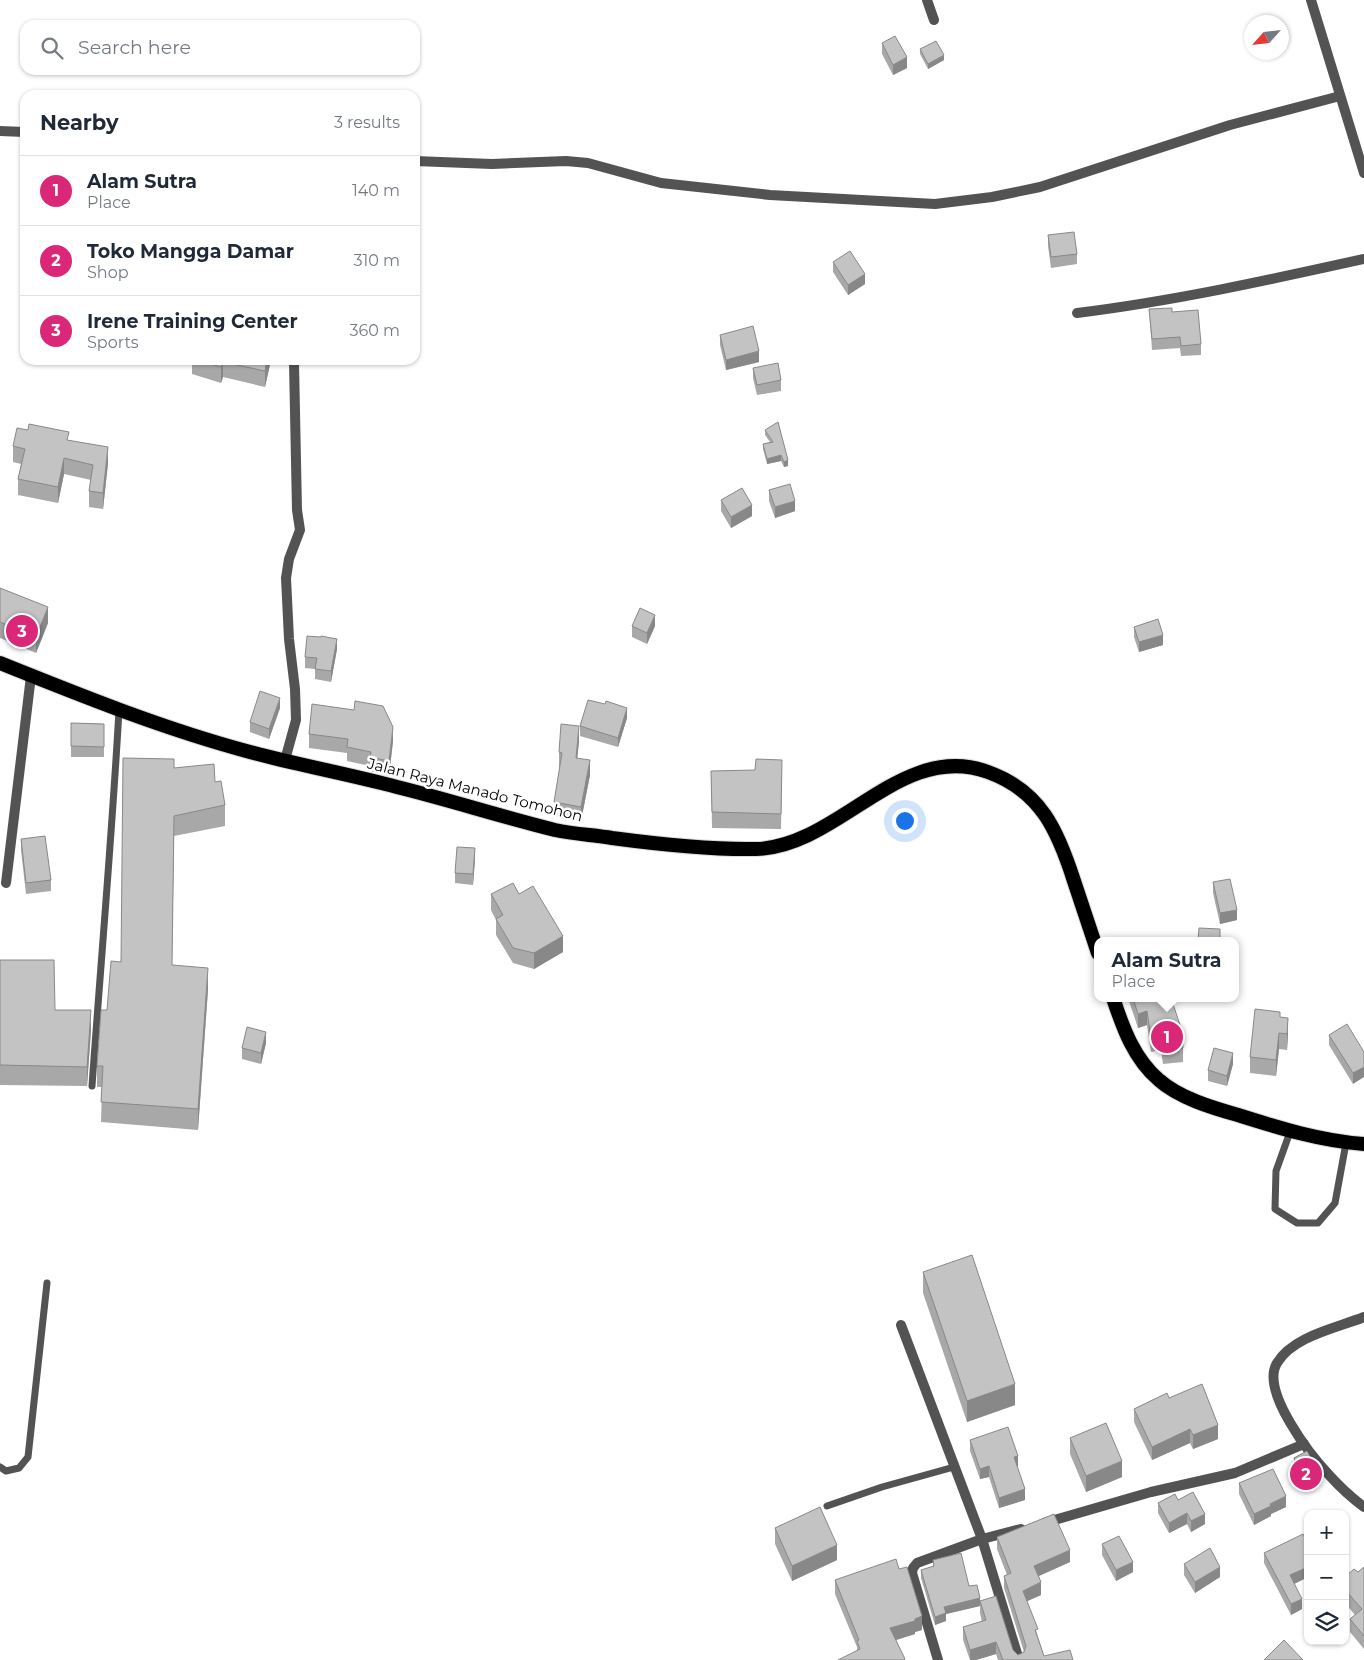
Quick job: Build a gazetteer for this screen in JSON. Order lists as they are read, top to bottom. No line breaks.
{"streets":{"highway":["Jalan Raya Manado Tomohon"]},"north":"bottom left","page":{"search":"Search here","heading":["Nearby","3 results"],"list":[{"mark":"1","name":"Alam Sutra","note":"Place","value":"140 m"},{"mark":"2","name":"Toko Mangga Damar","note":"Shop","value":"310 m"},{"mark":"3","name":"Irene Training Center","note":"Sports","value":"360 m"}],"pins":["3","1","2"],"popup":["Alam Sutra","Place"],"map_buttons":["+","−"]}}
